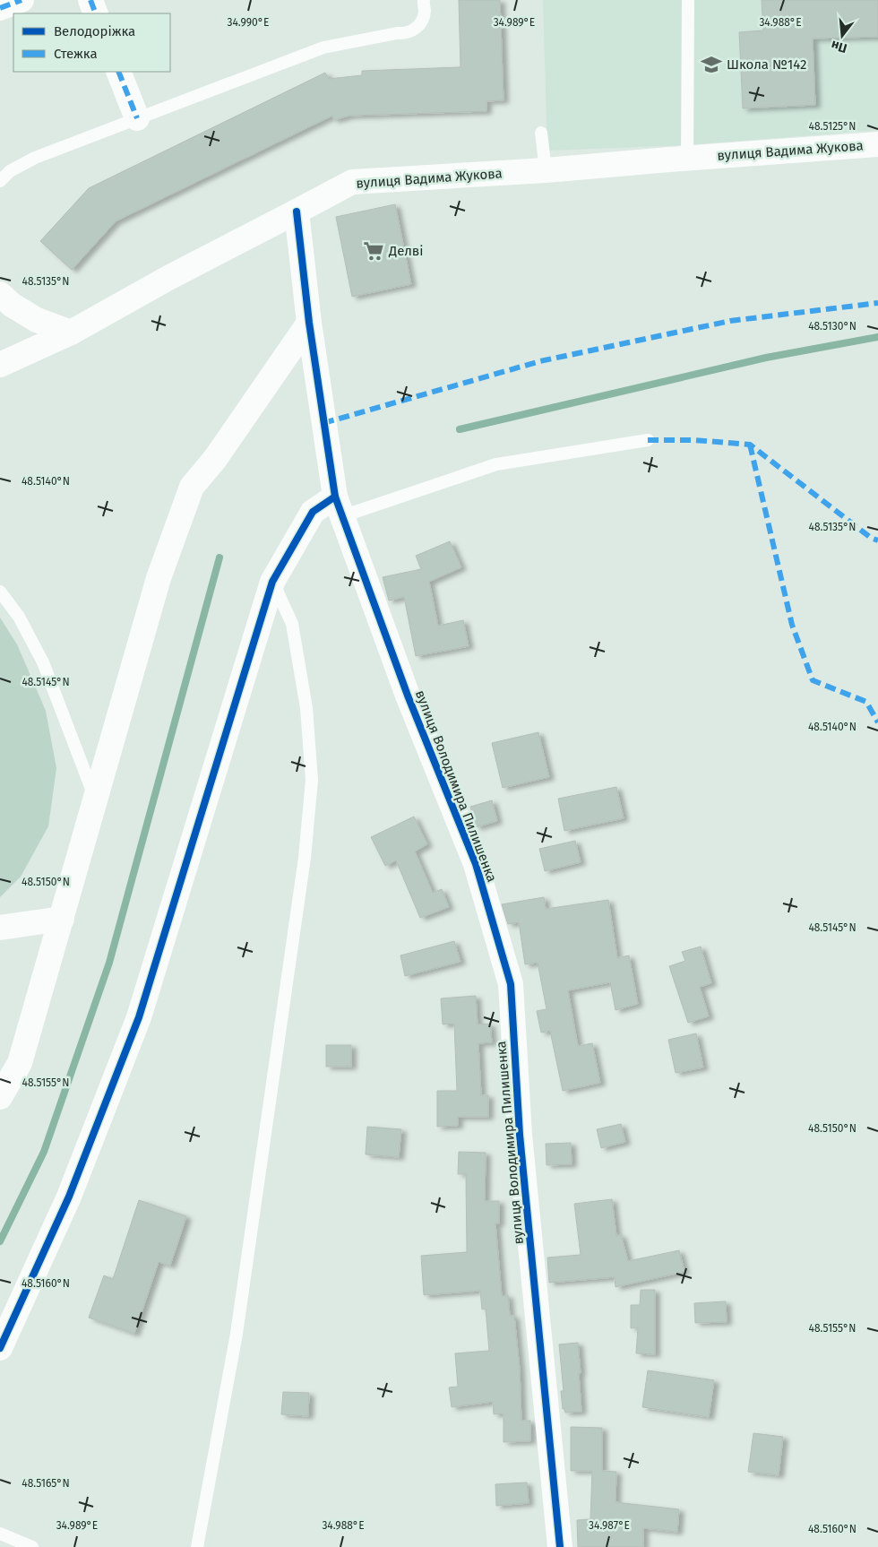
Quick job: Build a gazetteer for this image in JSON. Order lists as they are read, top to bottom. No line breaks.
{"streets":{"street":["вулиця Вадима Жукова","вулиця Володимира Пилишенка"]},"crossings":[["вулиця Вадима Жукова","вулиця Володимира Пилишенка"]],"places":{"school or university":["Школа №142"],"supermarket":["Делві"]},"legend":["Велодоріжка","Стежка"],"north":"bottom","coordinates":["34.990°E","34.989°E","34.988°E","48.5125°N","48.5135°N","48.5130°N","48.5140°N","48.5145°N","48.5150°N","48.5155°N","48.5160°N","48.5165°N","34.987°E"]}
